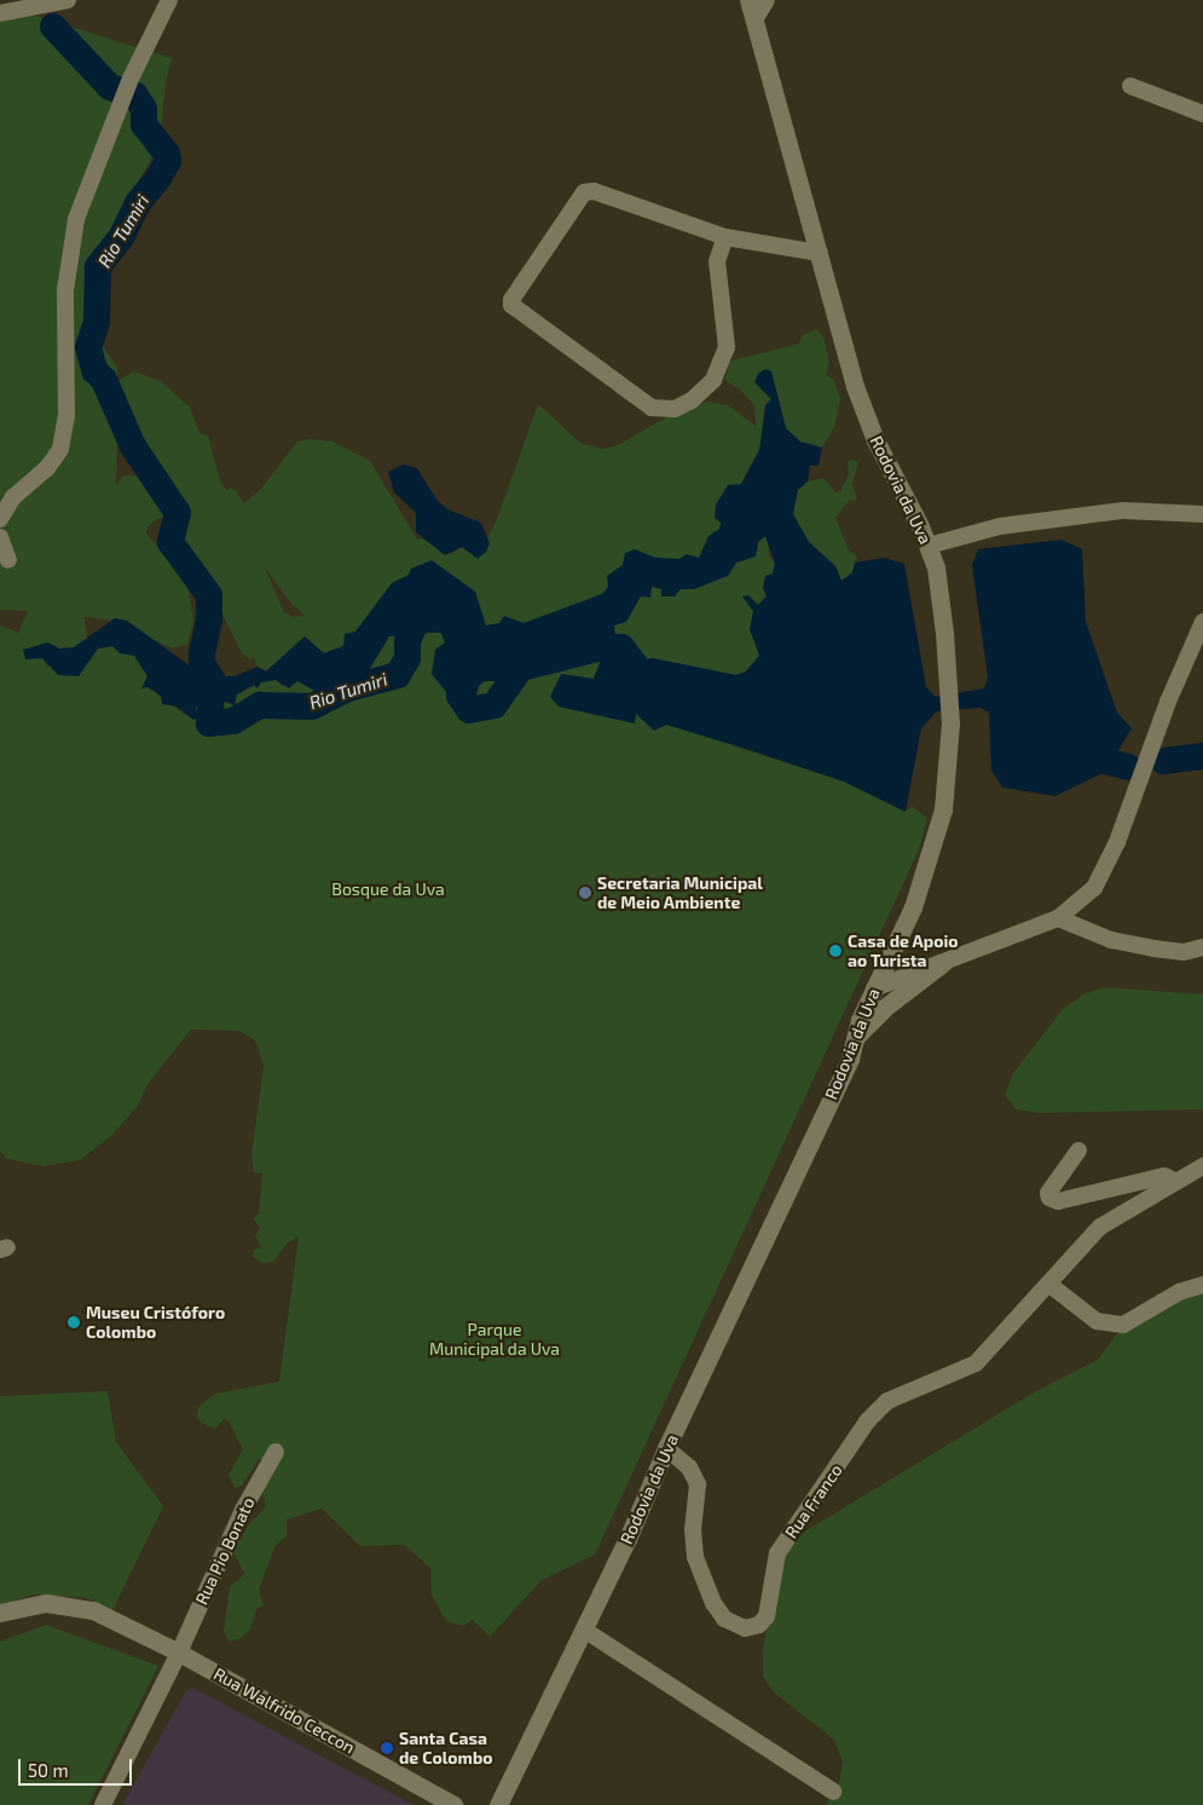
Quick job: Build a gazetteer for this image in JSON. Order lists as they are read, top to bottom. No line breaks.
{"streets":{"street":["Rodovia da Uva","Rua Franco","Rua Pio Bonato","Rua Walfrido Ceccon"]},"crossings":[["Rodovia da Uva","Rua Franco"],["Rua Pio Bonato","Rua Walfrido Ceccon"]],"water":["Rio Tumiri"],"parks":["Bosque da Uva","Parque Municipal da Uva"],"places":["Secretaria Municipal de Meio Ambiente","Casa de Apoio ao Turista","Museu Cristóforo Colombo","Santa Casa de Colombo"],"scale_bar":"50 m"}
